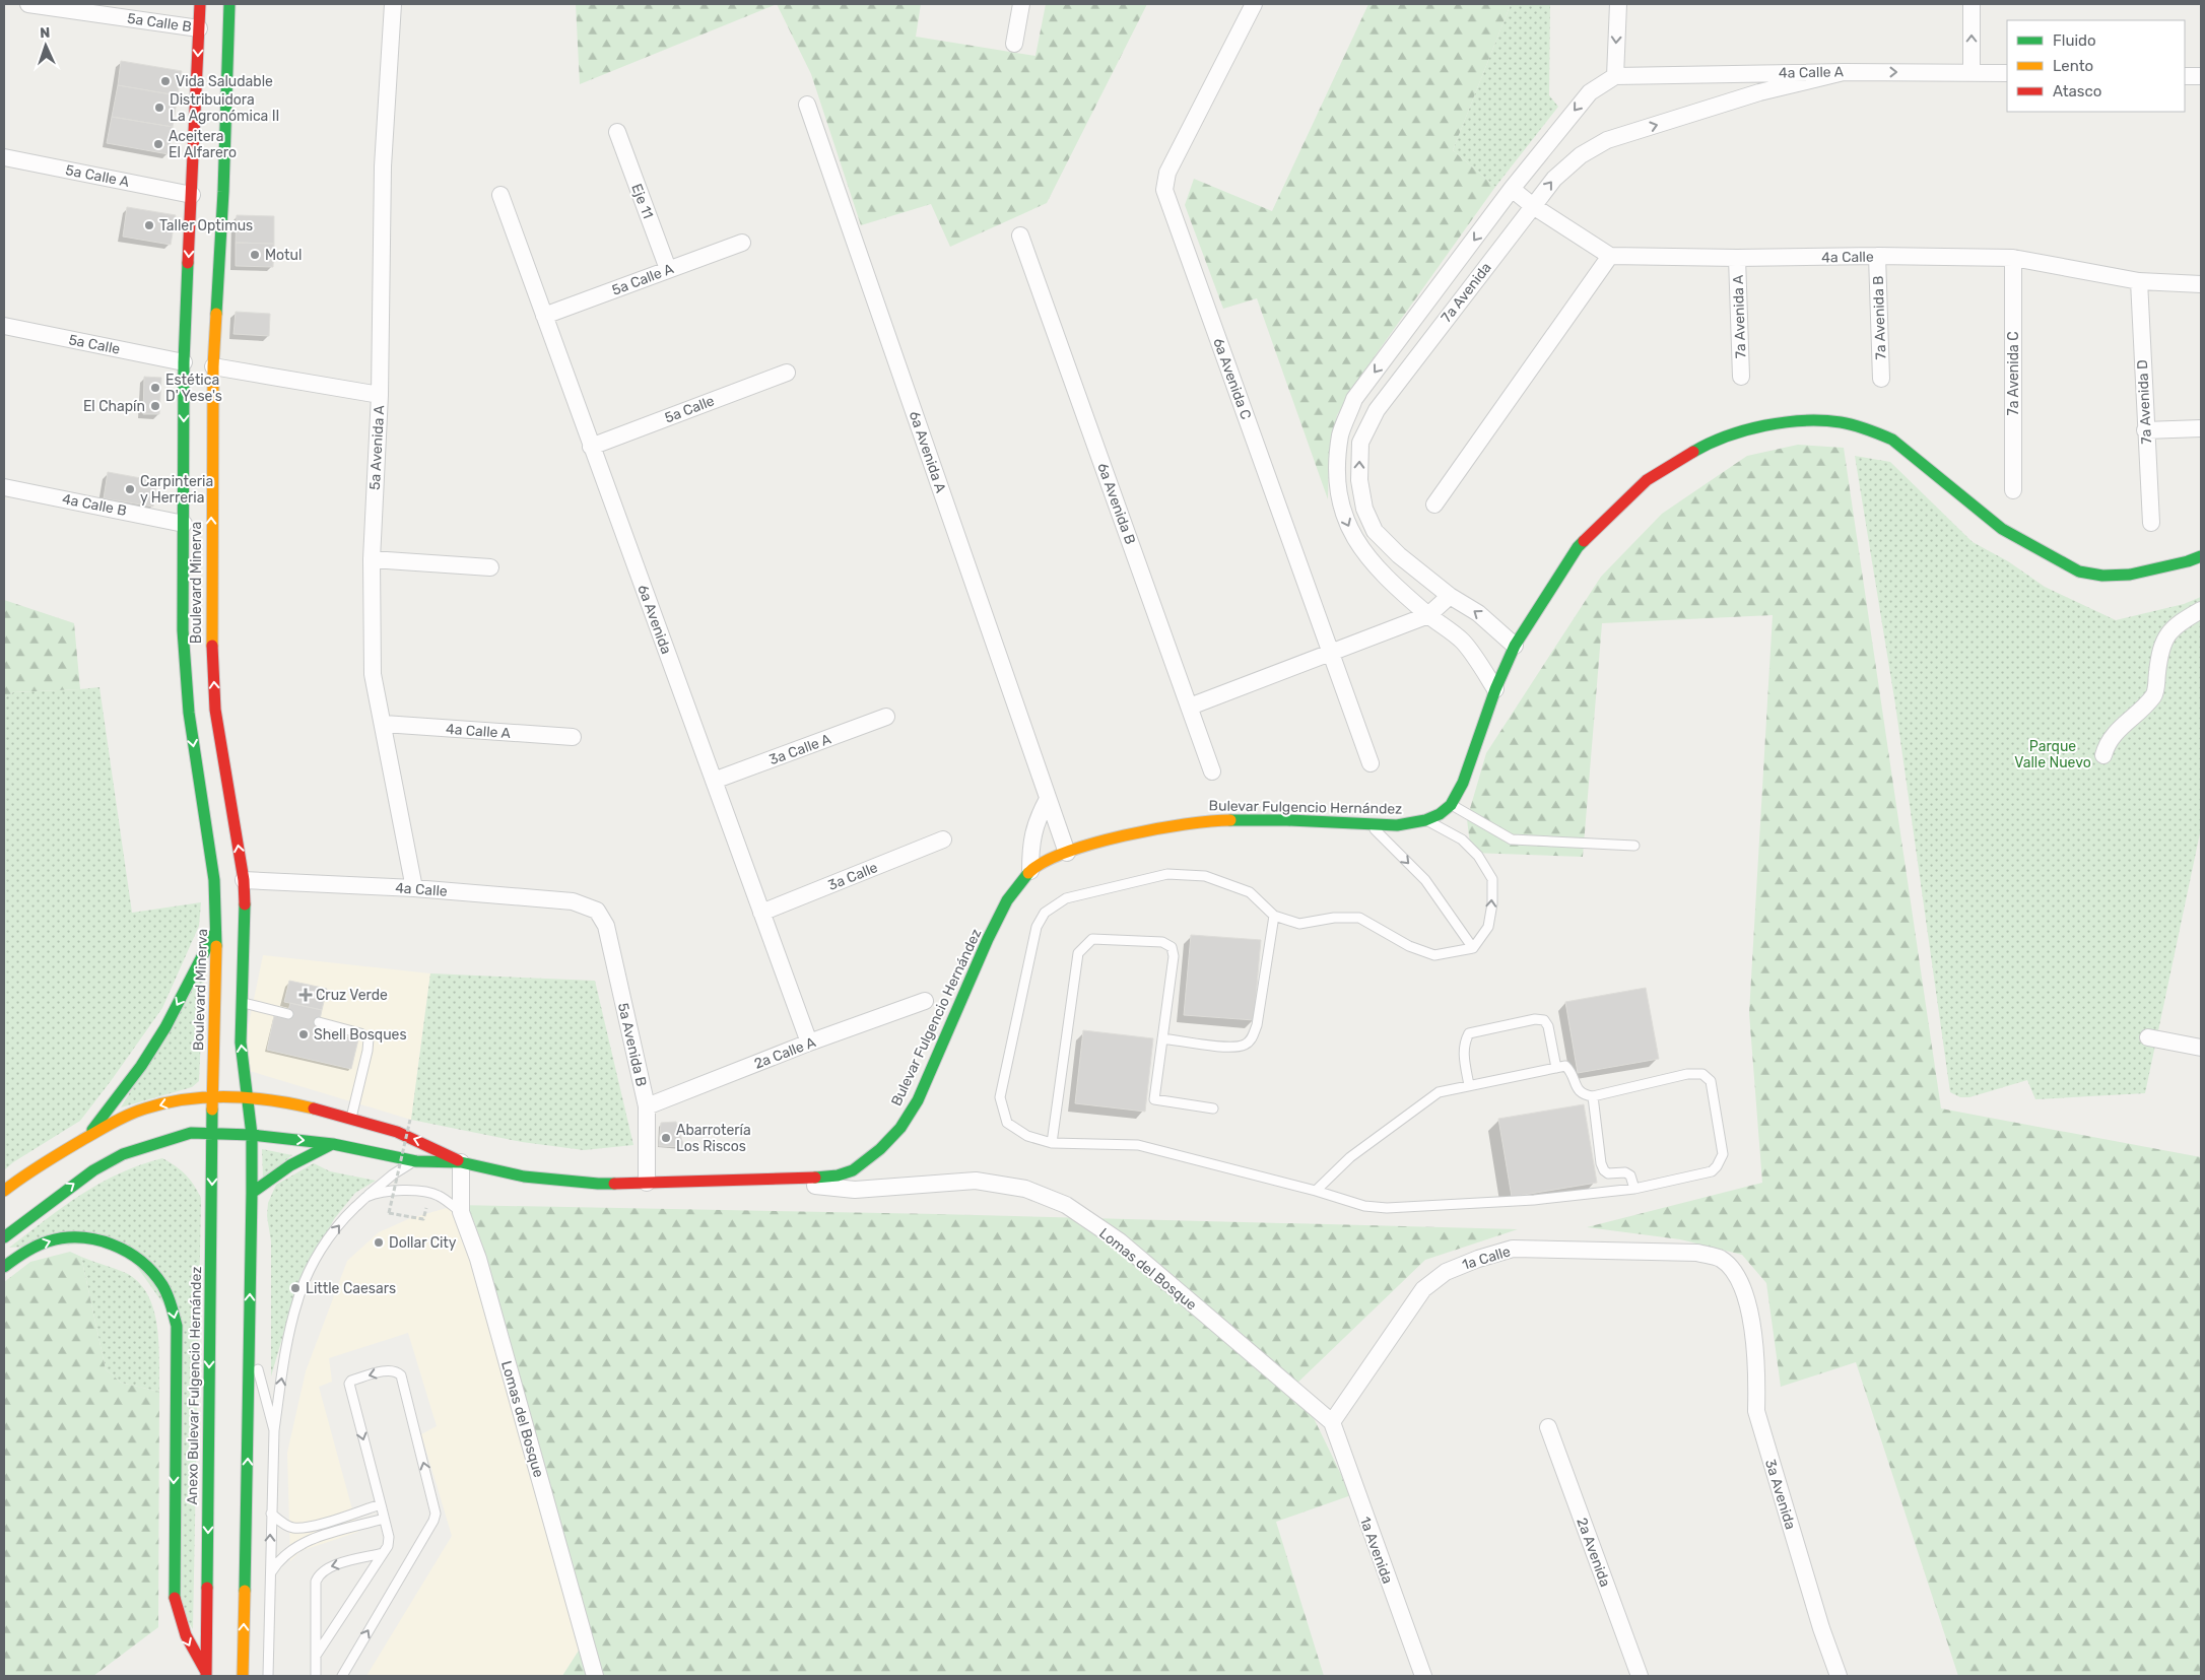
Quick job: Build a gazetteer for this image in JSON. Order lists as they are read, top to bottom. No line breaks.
{"streets":{"street":["5a Calle B","4a Calle A","5a Calle A","Eje 11","4a Calle","7a Avenida","7a Avenida A","7a Avenida B","5a Calle","7a Avenida C","6a Avenida C","7a Avenida D","5a Avenida A","6a Avenida A","6a Avenida B","4a Calle B","Boulevard Minerva","6a Avenida","3a Calle A","Bulevar Fulgencio Hernández","3a Calle","5a Avenida B","2a Calle A","1a Calle","Lomas del Bosque","Anexo Bulevar Fulgencio Hernández","3a Avenida","1a Avenida","2a Avenida"]},"crossings":[["5a Calle B","Boulevard Minerva"],["4a Calle A","7a Avenida"],["4a Calle A","5a Avenida A"],["5a Calle A","Eje 11"],["5a Calle A","Boulevard Minerva"],["5a Calle A","6a Avenida"],["4a Calle","7a Avenida A"],["4a Calle","7a Avenida B"],["4a Calle","7a Avenida C"],["4a Calle","7a Avenida D"],["4a Calle","5a Avenida A"],["4a Calle","Boulevard Minerva"],["4a Calle","5a Avenida B"],["7a Avenida","Bulevar Fulgencio Hernández"],["5a Calle","Boulevard Minerva"],["5a Calle","6a Avenida"],["6a Avenida A","Bulevar Fulgencio Hernández"],["4a Calle B","Boulevard Minerva"],["Boulevard Minerva","Bulevar Fulgencio Hernández"],["Boulevard Minerva","Anexo Bulevar Fulgencio Hernández"],["6a Avenida","3a Calle A"],["6a Avenida","3a Calle"],["6a Avenida","2a Calle A"],["Bulevar Fulgencio Hernández","5a Avenida B"],["Bulevar Fulgencio Hernández","Lomas del Bosque"],["Bulevar Fulgencio Hernández","Anexo Bulevar Fulgencio Hernández"],["5a Avenida B","2a Calle A"],["1a Calle","Lomas del Bosque"],["1a Calle","3a Avenida"],["1a Calle","1a Avenida"],["Lomas del Bosque","1a Avenida"]],"parks":["Parque Valle Nuevo"],"places":{"other":["Vida Saludable","Distribuidora La Agronómica II","Aceitera El Alfarero","Taller Optimus","Motul","Estética D' Yese's","El Chapín","Carpinteria y Herreria","Shell Bosques","Abarrotería Los Riscos","Dollar City","Little Caesars"],"health":["Cruz Verde"]},"legend":["Fluido","Lento","Atasco"],"north":"top"}
